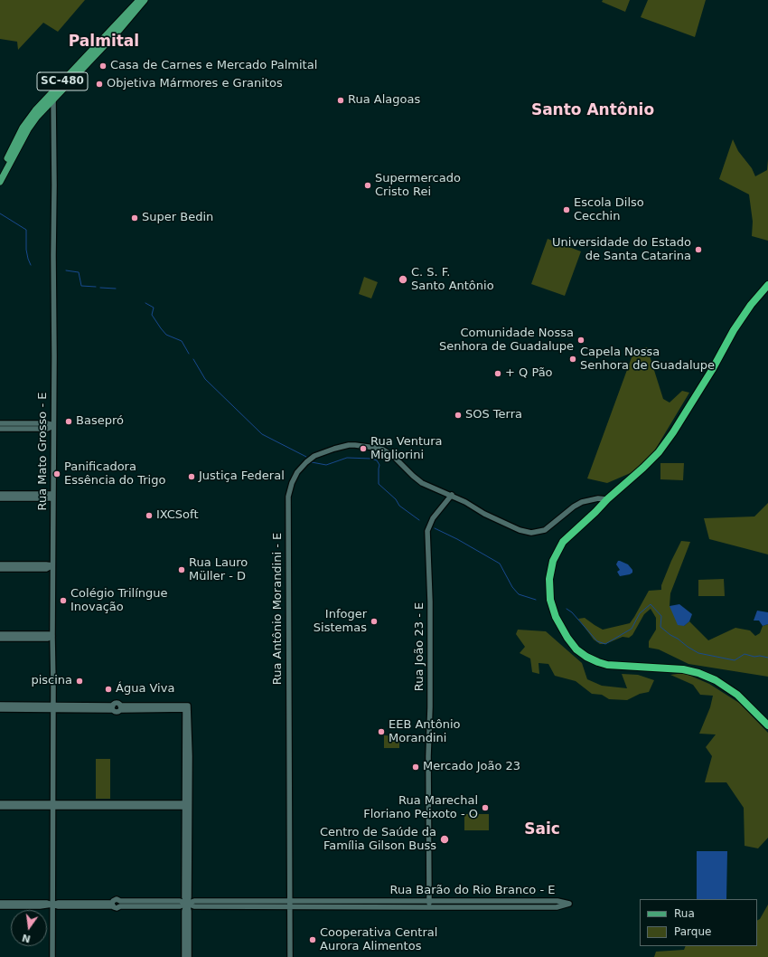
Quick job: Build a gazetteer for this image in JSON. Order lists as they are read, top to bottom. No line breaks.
{"streets":{"main road":["SC-480"],"street":["Rua Mato Grosso - E","Rua Antônio Morandini - E","Rua João 23 - E","Rua Barão do Rio Branco - E"]},"crossings":[["SC-480","Rua Mato Grosso - E"],["Rua Antônio Morandini - E","Rua João 23 - E"],["Rua Antônio Morandini - E","Rua Barão do Rio Branco - E"],["Rua João 23 - E","Rua Barão do Rio Branco - E"]],"districts":["Palmital","Santo Antônio","Saic"],"places":["Casa de Carnes e Mercado Palmital","Objetiva Mármores e Granitos","Rua Alagoas","Supermercado Cristo Rei","Escola Dilso Cecchin","Super Bedin","Universidade do Estado de Santa Catarina","C. S. F. Santo Antônio","Comunidade Nossa Senhora de Guadalupe","Capela Nossa Senhora de Guadalupe","+ Q Pão","SOS Terra","Basepró","Rua Ventura Migliorini","Panificadora Essência do Trigo","Justiça Federal","IXCSoft","Rua Lauro Müller - D","Colégio Trilíngue Inovação","Infoger Sistemas","piscina","Água Viva","EEB Antônio Morandini","Mercado João 23","Rua Marechal Floriano Peixoto - O","Centro de Saúde da Família Gilson Buss","Cooperativa Central Aurora Alimentos"],"legend":["Rua","Parque"],"north":"bottom"}
